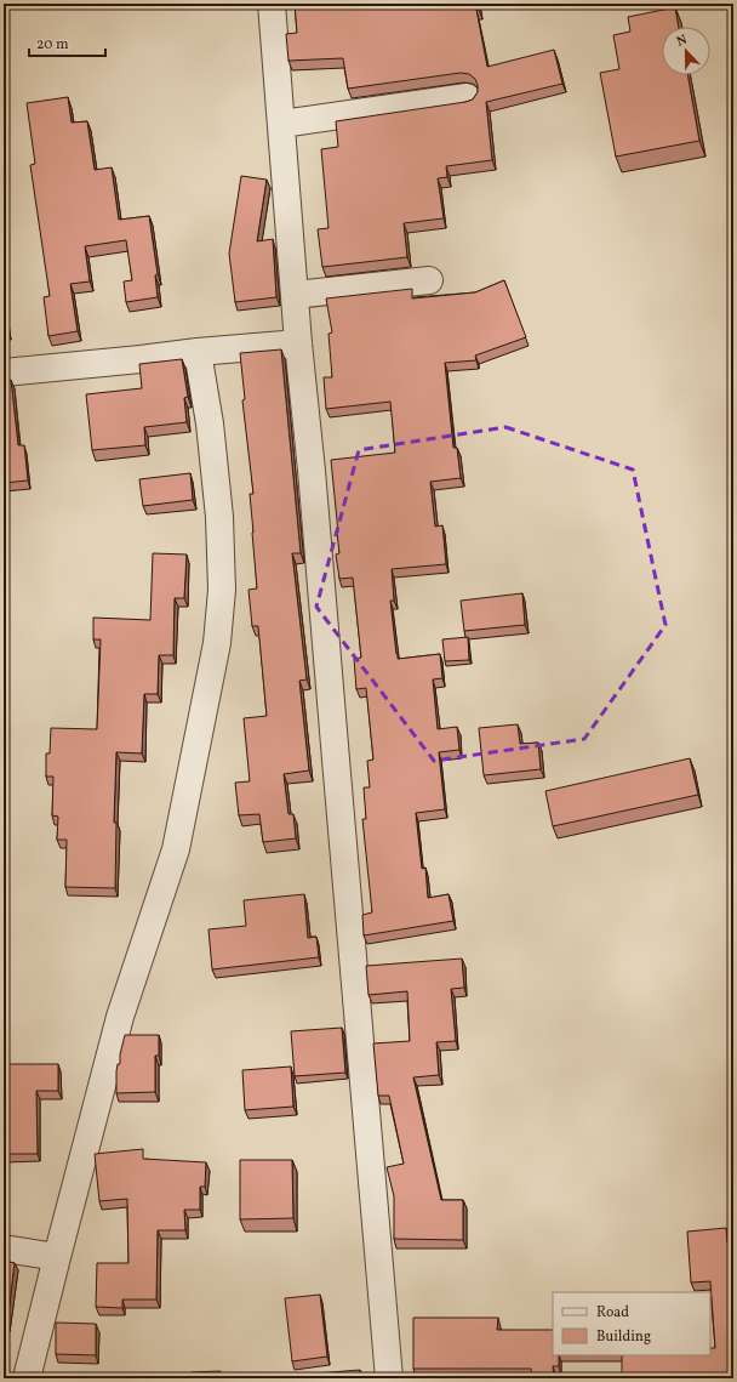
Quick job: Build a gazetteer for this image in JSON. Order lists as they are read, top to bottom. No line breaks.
{"legend":["Road","Building"],"scale_bar":"20 m","north":"top"}
